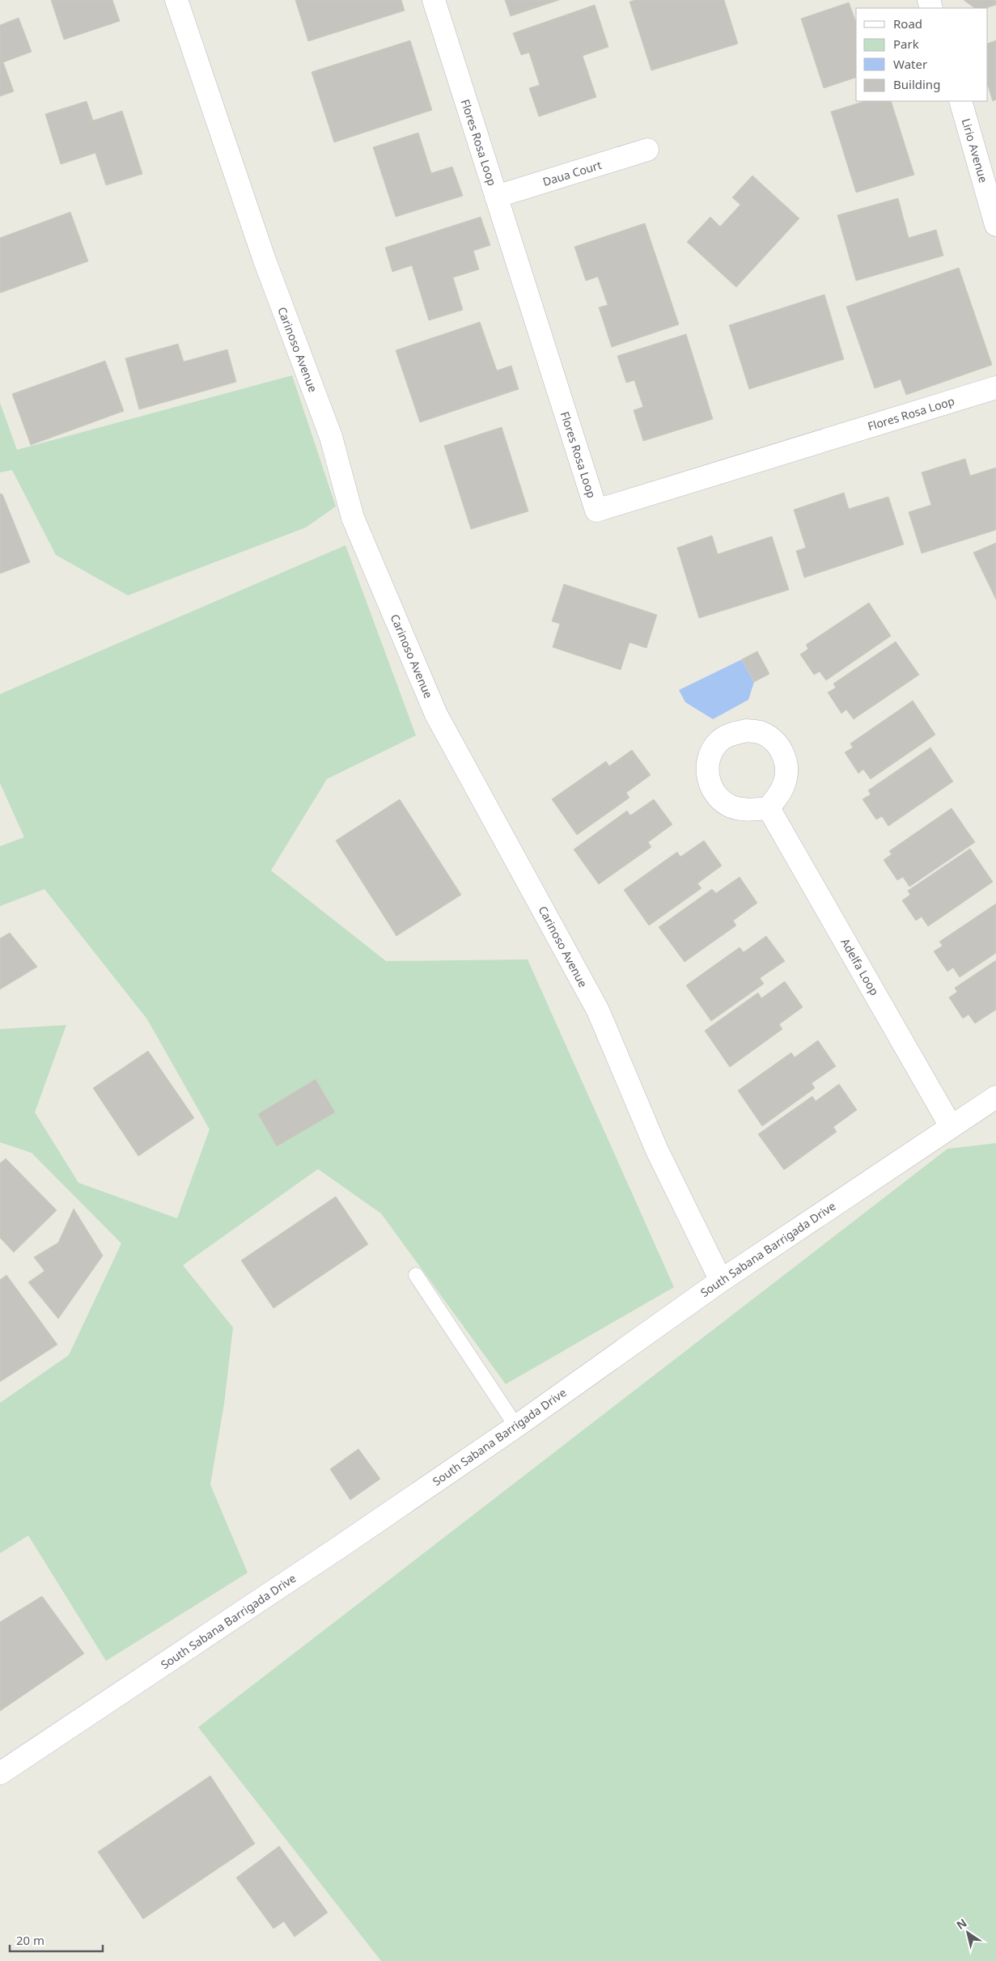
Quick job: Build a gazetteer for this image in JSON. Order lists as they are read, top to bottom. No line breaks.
{"streets":{"street":["Flores Rosa Loop","Lirio Avenue","Daua Court","Carinoso Avenue","Adelfa Loop","South Sabana Barrigada Drive"]},"crossings":[["Flores Rosa Loop","Daua Court"],["Carinoso Avenue","South Sabana Barrigada Drive"],["Adelfa Loop","South Sabana Barrigada Drive"]],"legend":["Road","Park","Water","Building"],"scale_bar":"20 m","north":"top left"}
